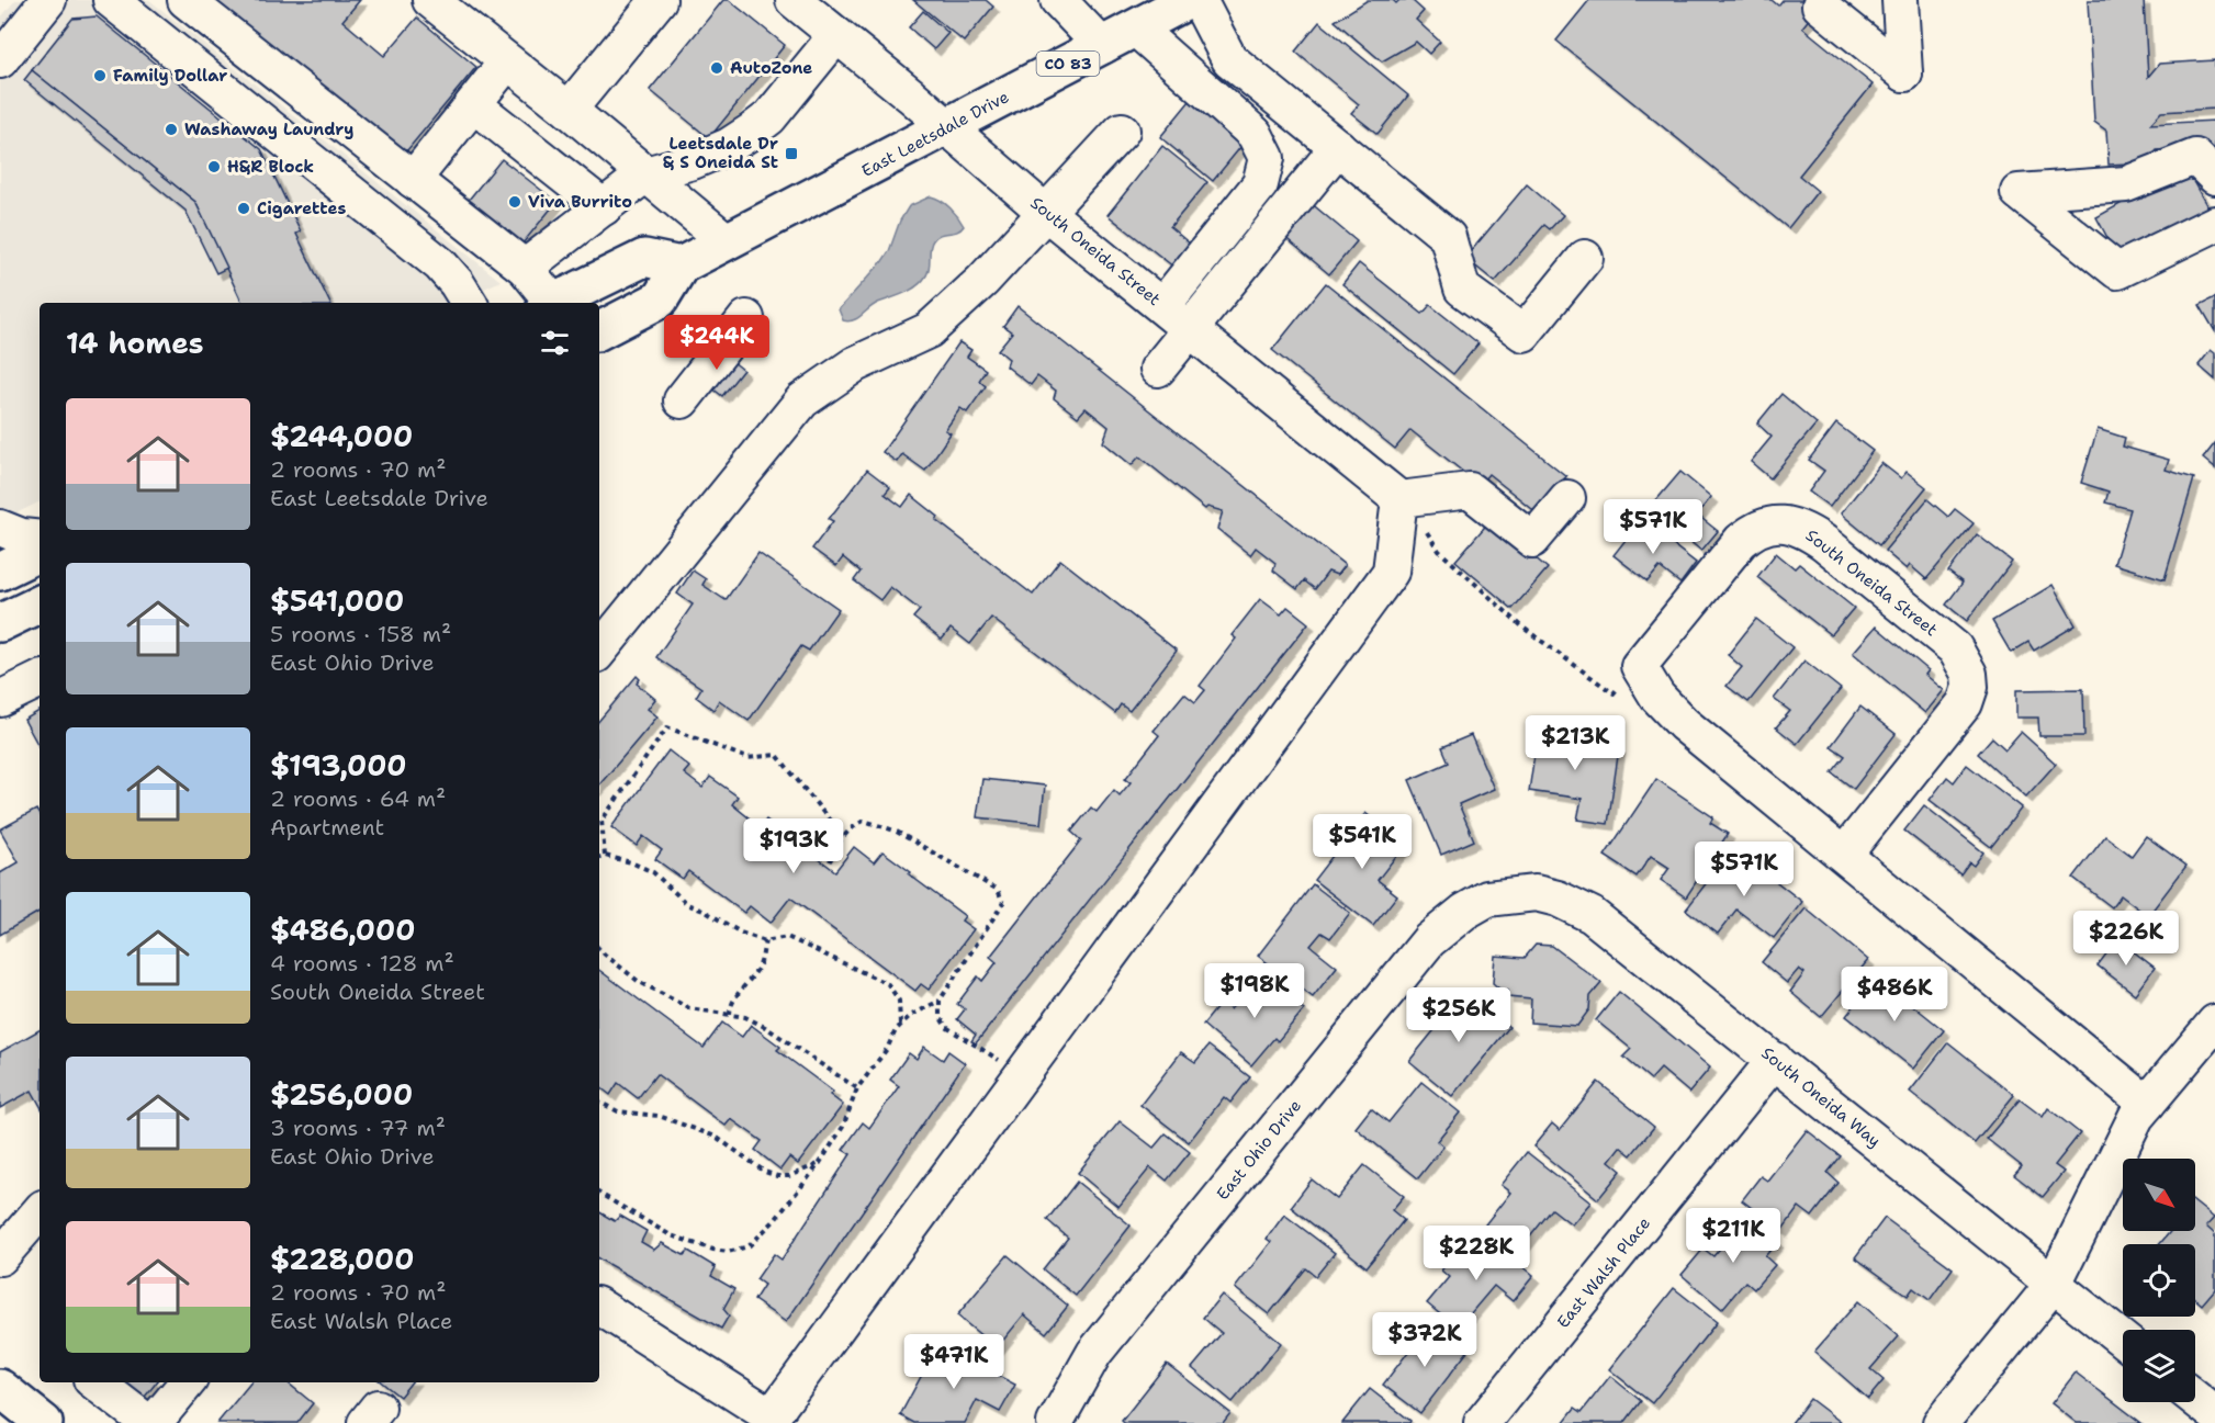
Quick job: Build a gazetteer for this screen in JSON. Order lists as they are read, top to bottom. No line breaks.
{"streets":{"main road":["CO 83","East Leetsdale Drive"],"street":["South Oneida Street","South Oneida Way","East Ohio Drive","East Walsh Place"]},"crossings":[["East Leetsdale Drive","South Oneida Street"],["South Oneida Way","East Ohio Drive"],["South Oneida Way","East Walsh Place"]],"places":{"other":["AutoZone","Family Dollar","Washaway Laundry","H&R Block","Viva Burrito","Cigarettes"],"transit":["Leetsdale Dr & S Oneida St"]},"north":"bottom right","page":{"heading":"14 homes","price":["$244K","$571K","$213K","$541K","$193K","$571K","$226K","$198K","$486K","$256K","$211K","$228K","$372K","$471K"],"list":[{"name":"$244,000","note":"2 rooms · 70 m² · East Leetsdale Drive"},{"name":"$541,000","note":"5 rooms · 158 m² · East Ohio Drive"},{"name":"$193,000","note":"2 rooms · 64 m² · Apartment"},{"name":"$486,000","note":"4 rooms · 128 m² · South Oneida Street"},{"name":"$256,000","note":"3 rooms · 77 m² · East Ohio Drive"},{"name":"$228,000","note":"2 rooms · 70 m² · East Walsh Place"}]}}
